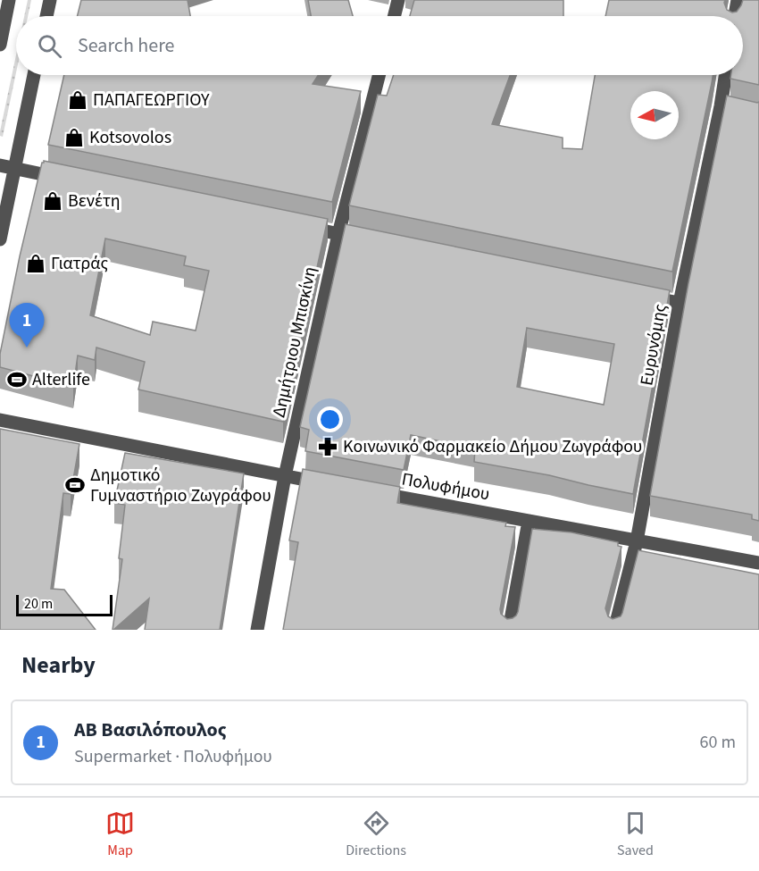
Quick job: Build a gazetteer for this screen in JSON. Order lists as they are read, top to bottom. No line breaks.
{"streets":{"street":["Δημήτριου Μπισκίνη","Ευρυνόμης","Πολυφήμου"]},"crossings":[["Ευρυνόμης","Πολυφήμου"]],"places":{"shop":["ΠΑΠΑΓΕΩΡΓΙΟΥ","Kotsovolos","Βενέτη","Γιατράς"],"sports":["Alterlife","Δημοτικό Γυμναστήριο Ζωγράφου"],"pharmacy":["Κοινωνικό Φαρμακείο Δήμου Ζωγράφου"]},"scale_bar":"20 m","north":"left","page":{"search":"Search here","pins":"1","scale":"20 m","heading":"Nearby","list":[{"mark":"1","name":"ΑΒ Βασιλόπουλος","note":"Supermarket · Πολυφήμου","value":"60 m"}],"nav":["Map","Directions","Saved"]}}
